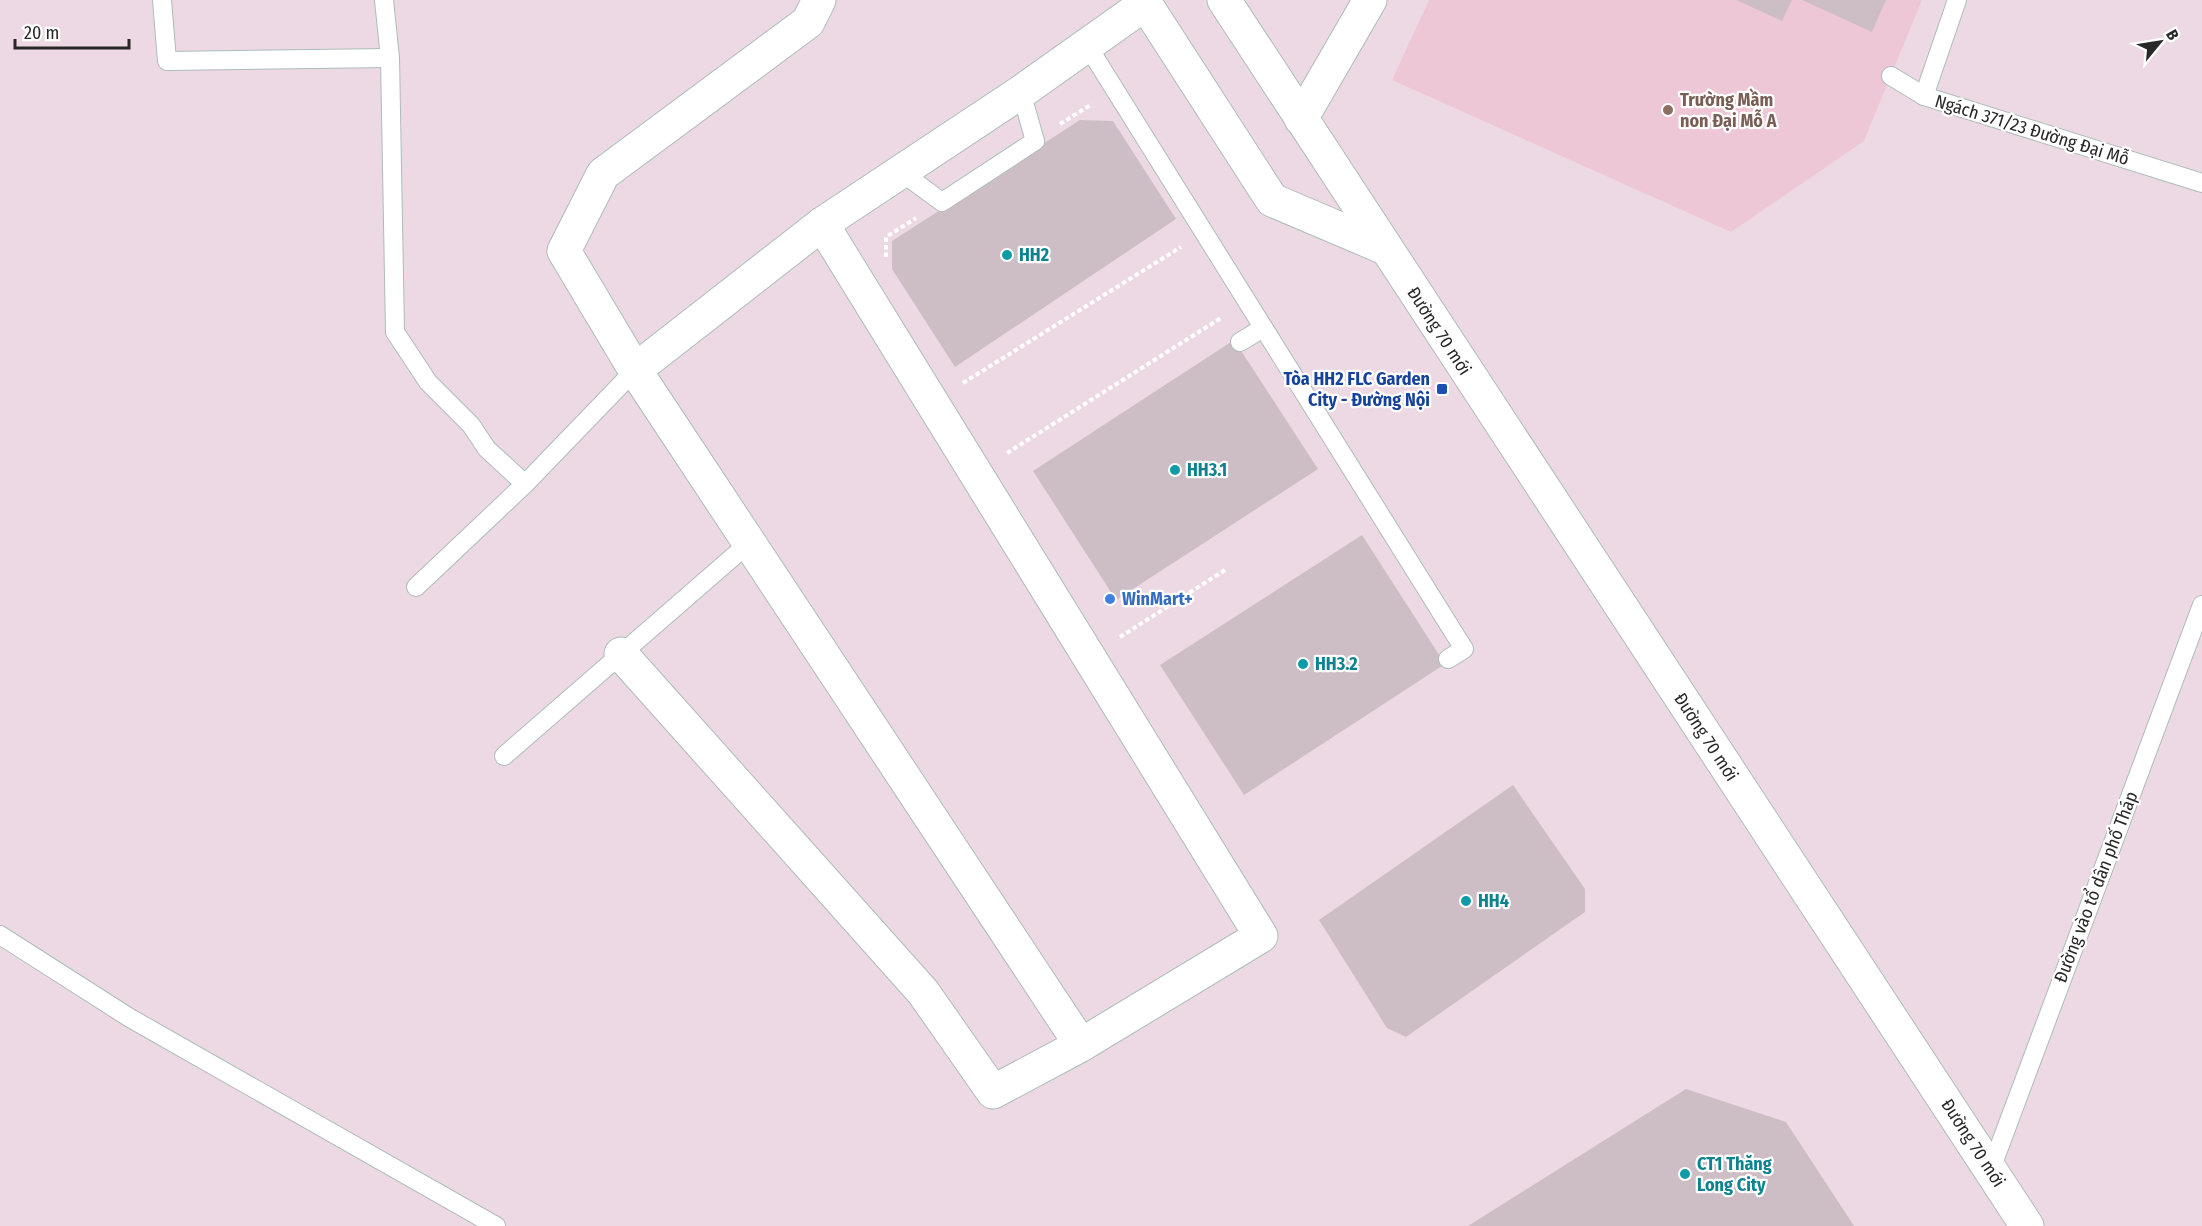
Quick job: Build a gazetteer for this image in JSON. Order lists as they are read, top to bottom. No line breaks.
{"streets":{"street":["Đường 70 mới"],"lane":["Ngách 371/23 Đường Đại Mỗ","Đường vào tổ dân phố Tháp"]},"crossings":[["Đường 70 mới","Đường vào tổ dân phố Tháp"]],"places":{"other":["Trường Mầm non Đại Mỗ A","HH2","HH3.1","WinMart+","HH3.2","HH4","CT1 Thăng Long City"],"transit":["Tòa HH2 FLC Garden City - Đường Nội"]},"scale_bar":"20 m","north":"top right"}
